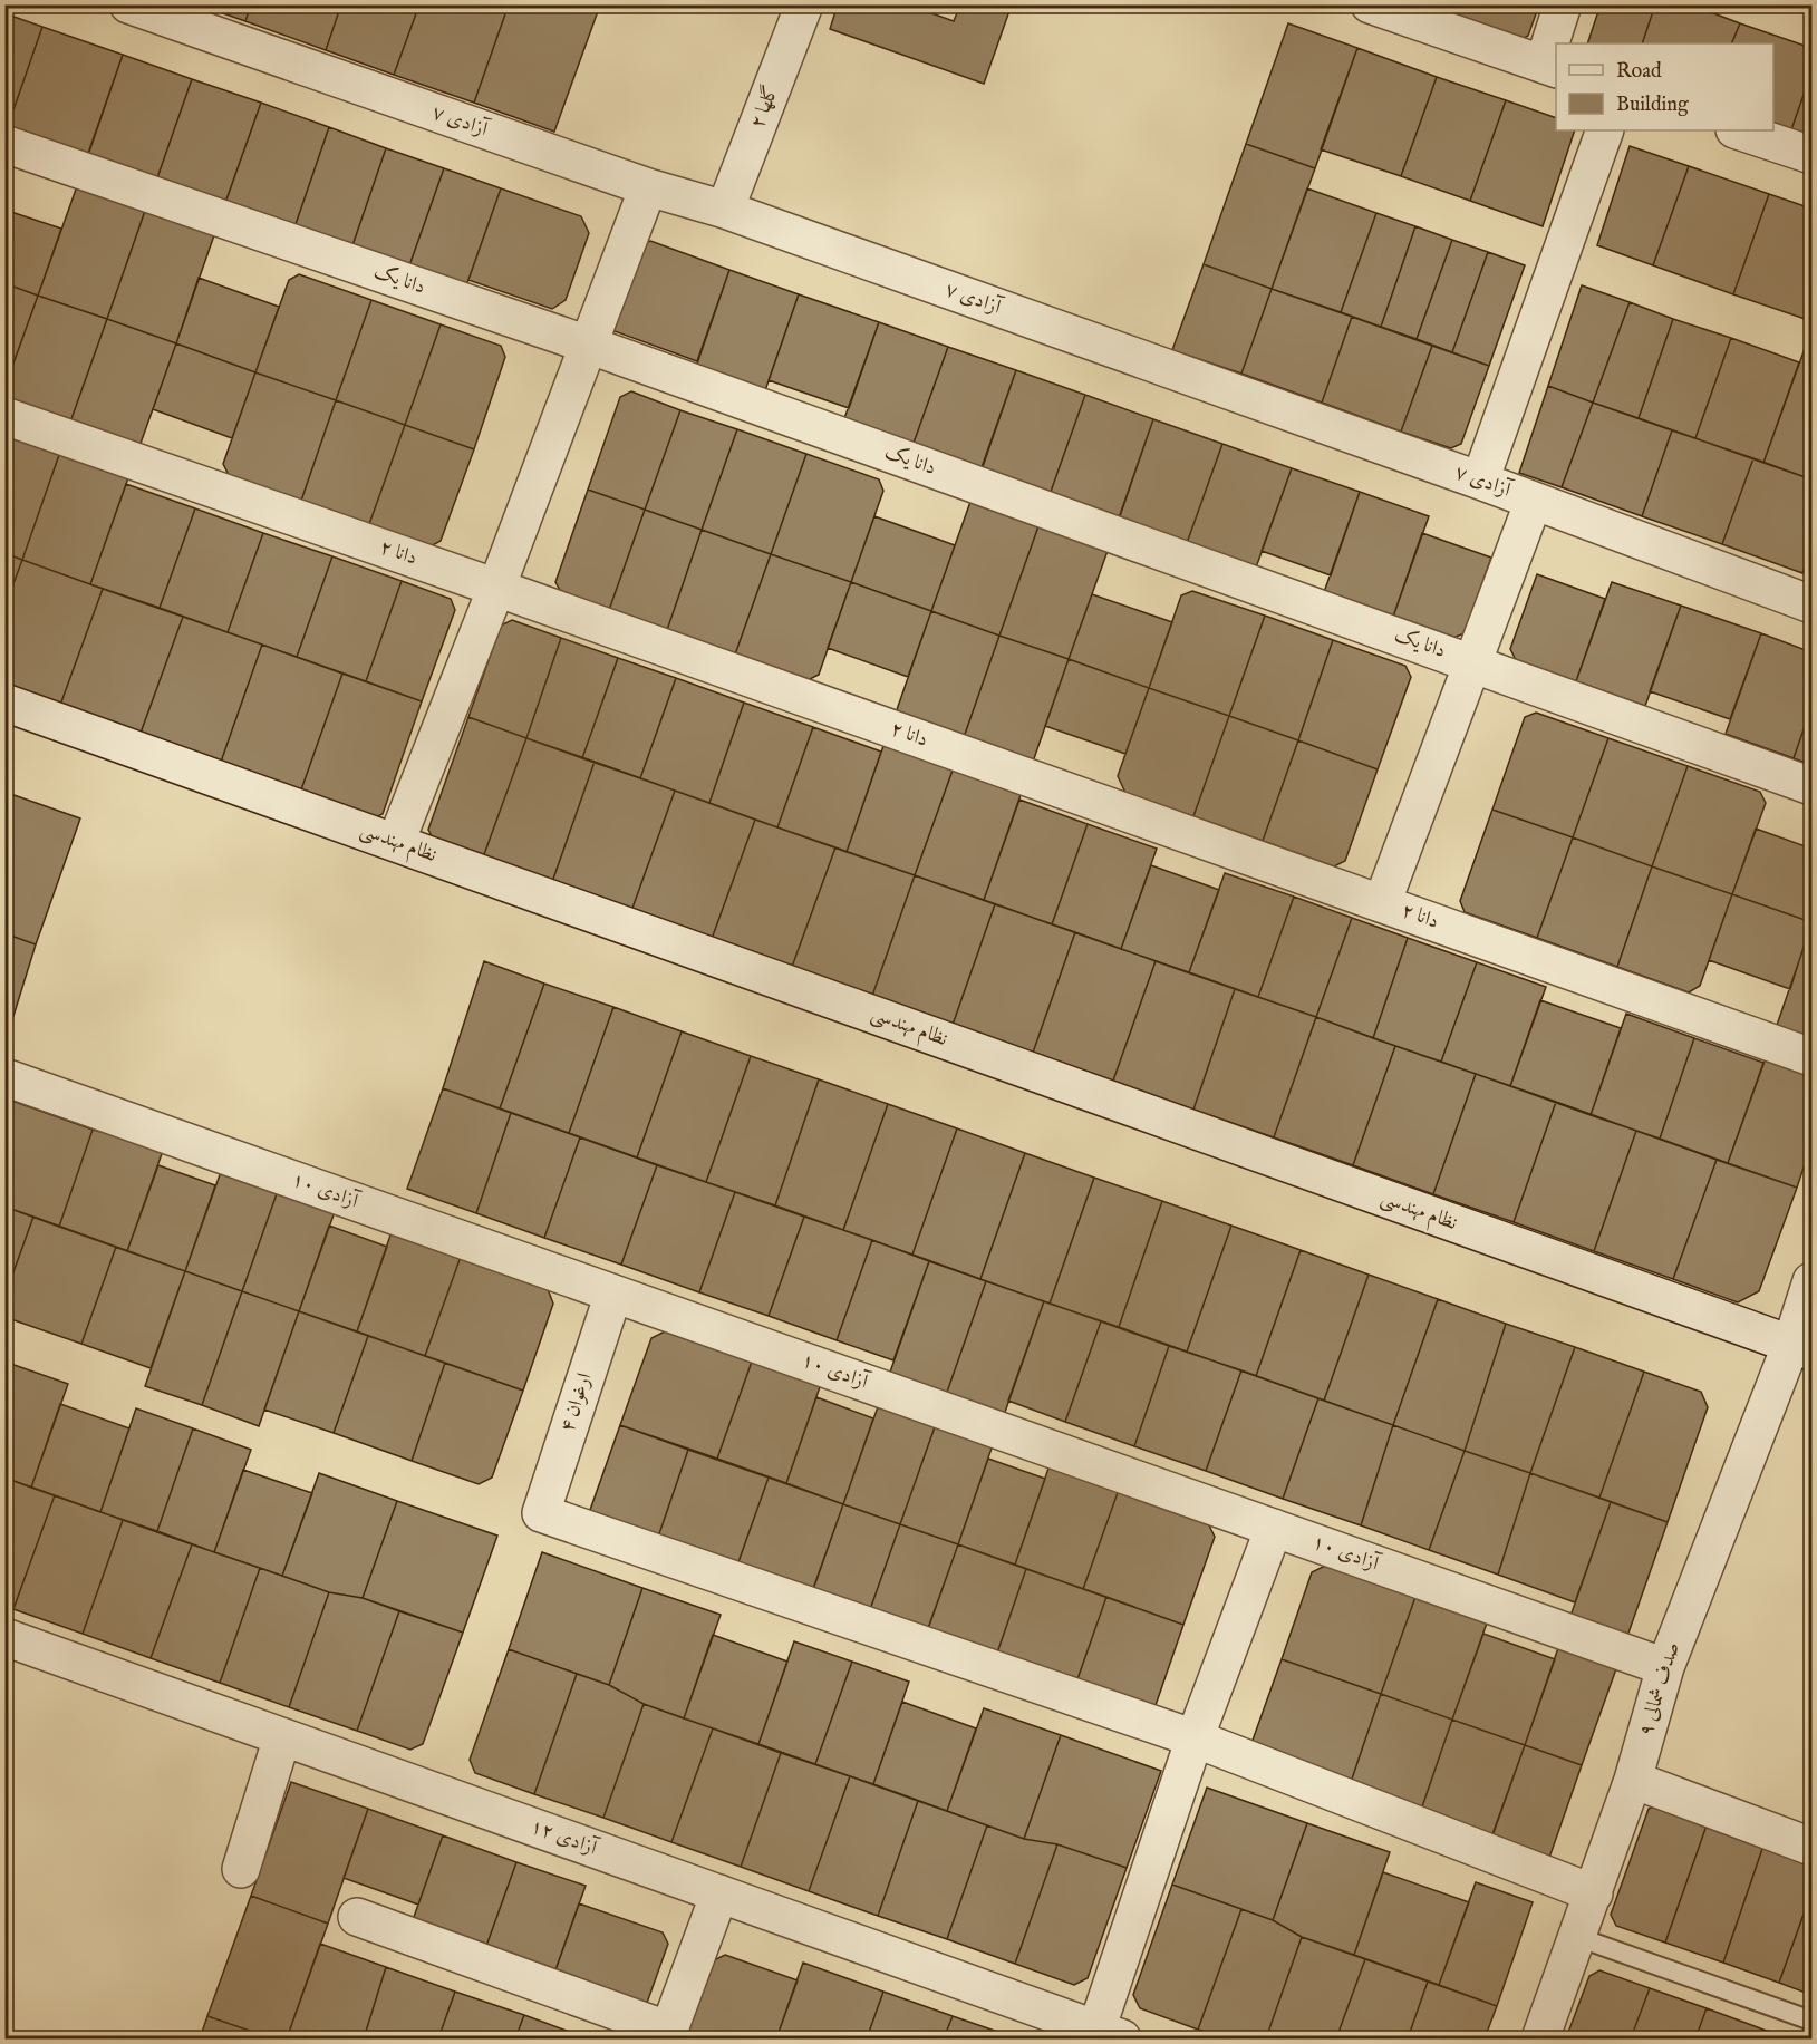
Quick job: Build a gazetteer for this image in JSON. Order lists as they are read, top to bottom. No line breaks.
{"streets":{"street":["گلها ۲","آزادی ۷","دانا یک","دانا ۲","نظام مهندسی","آزادی ۱۰","ارغوان ۴","صدف شمالی ۹","آزادی ۱۲"]},"crossings":[["گلها ۲","آزادی ۷"],["نظام مهندسی","صدف شمالی ۹"],["آزادی ۱۰","ارغوان ۴"],["آزادی ۱۰","صدف شمالی ۹"]],"legend":["Road","Building"]}
